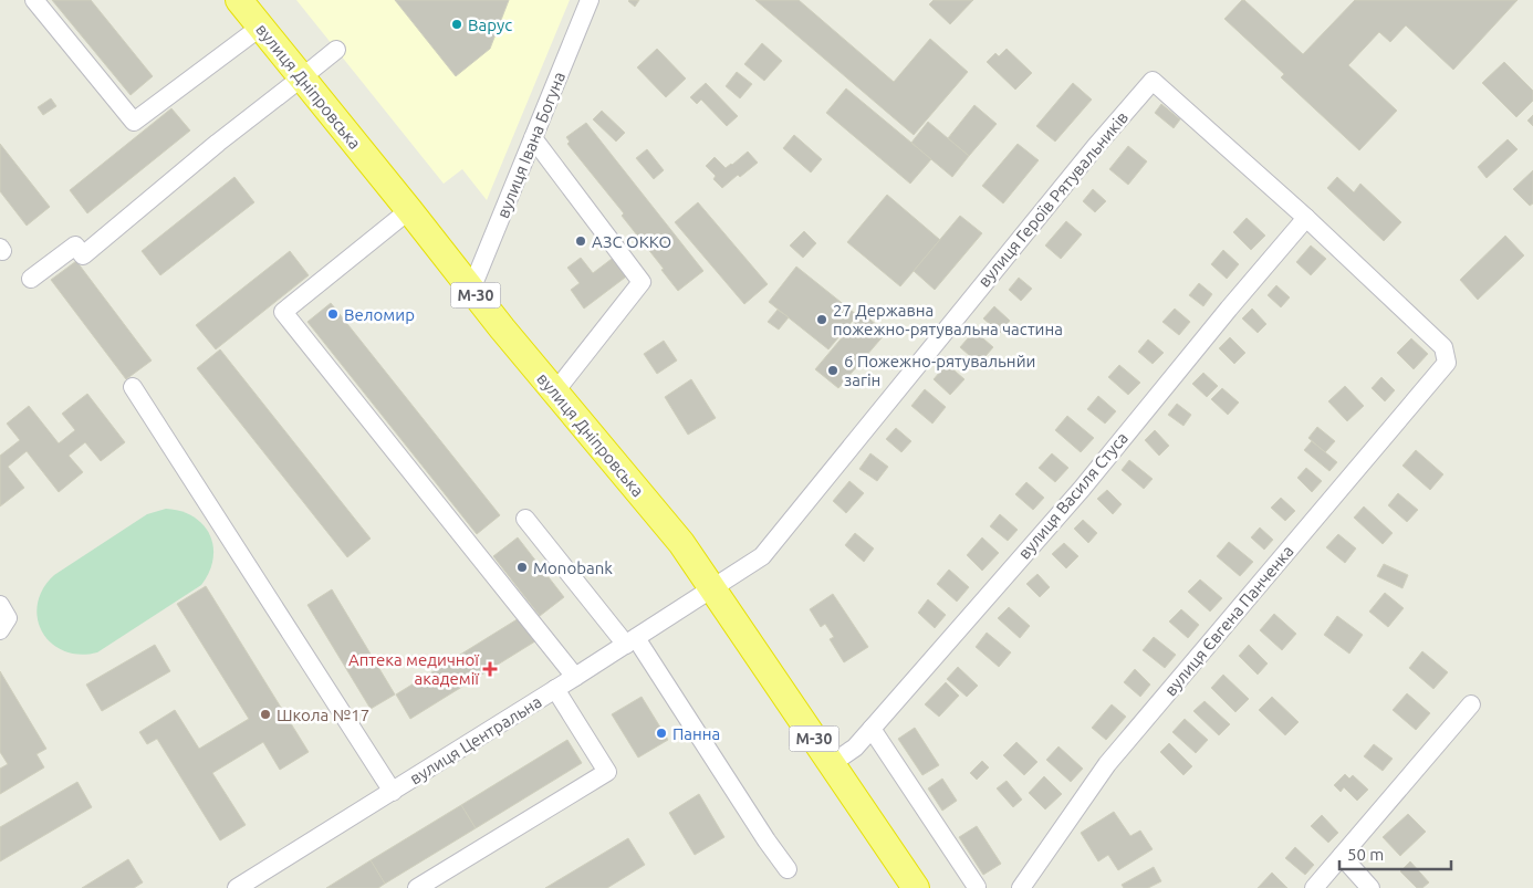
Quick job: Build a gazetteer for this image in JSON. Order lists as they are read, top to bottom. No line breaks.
{"streets":{"highway":["вулиця Дніпровська","М-30"],"street":["вулиця Івана Богуна","вулиця Героїв Рятувальників","вулиця Василя Стуса","вулиця Євгена Панченка","вулиця Центральна"]},"crossings":[["вулиця Дніпровська","вулиця Івана Богуна"],["вулиця Дніпровська","вулиця Героїв Рятувальників"],["вулиця Дніпровська","вулиця Василя Стуса"],["вулиця Дніпровська","вулиця Центральна"],["вулиця Героїв Рятувальників","вулиця Василя Стуса"],["вулиця Героїв Рятувальників","вулиця Євгена Панченка"],["вулиця Героїв Рятувальників","вулиця Центральна"],["вулиця Василя Стуса","вулиця Євгена Панченка"]],"places":{"other":["Варус","АЗС ОККО","Веломир","27 Державна пожежно-рятувальна частина","6 Пожежно-рятувальнйи загін","Monobank","Школа №17","Панна"],"health":["Аптека медичної академії"]},"scale_bar":"50 m"}
